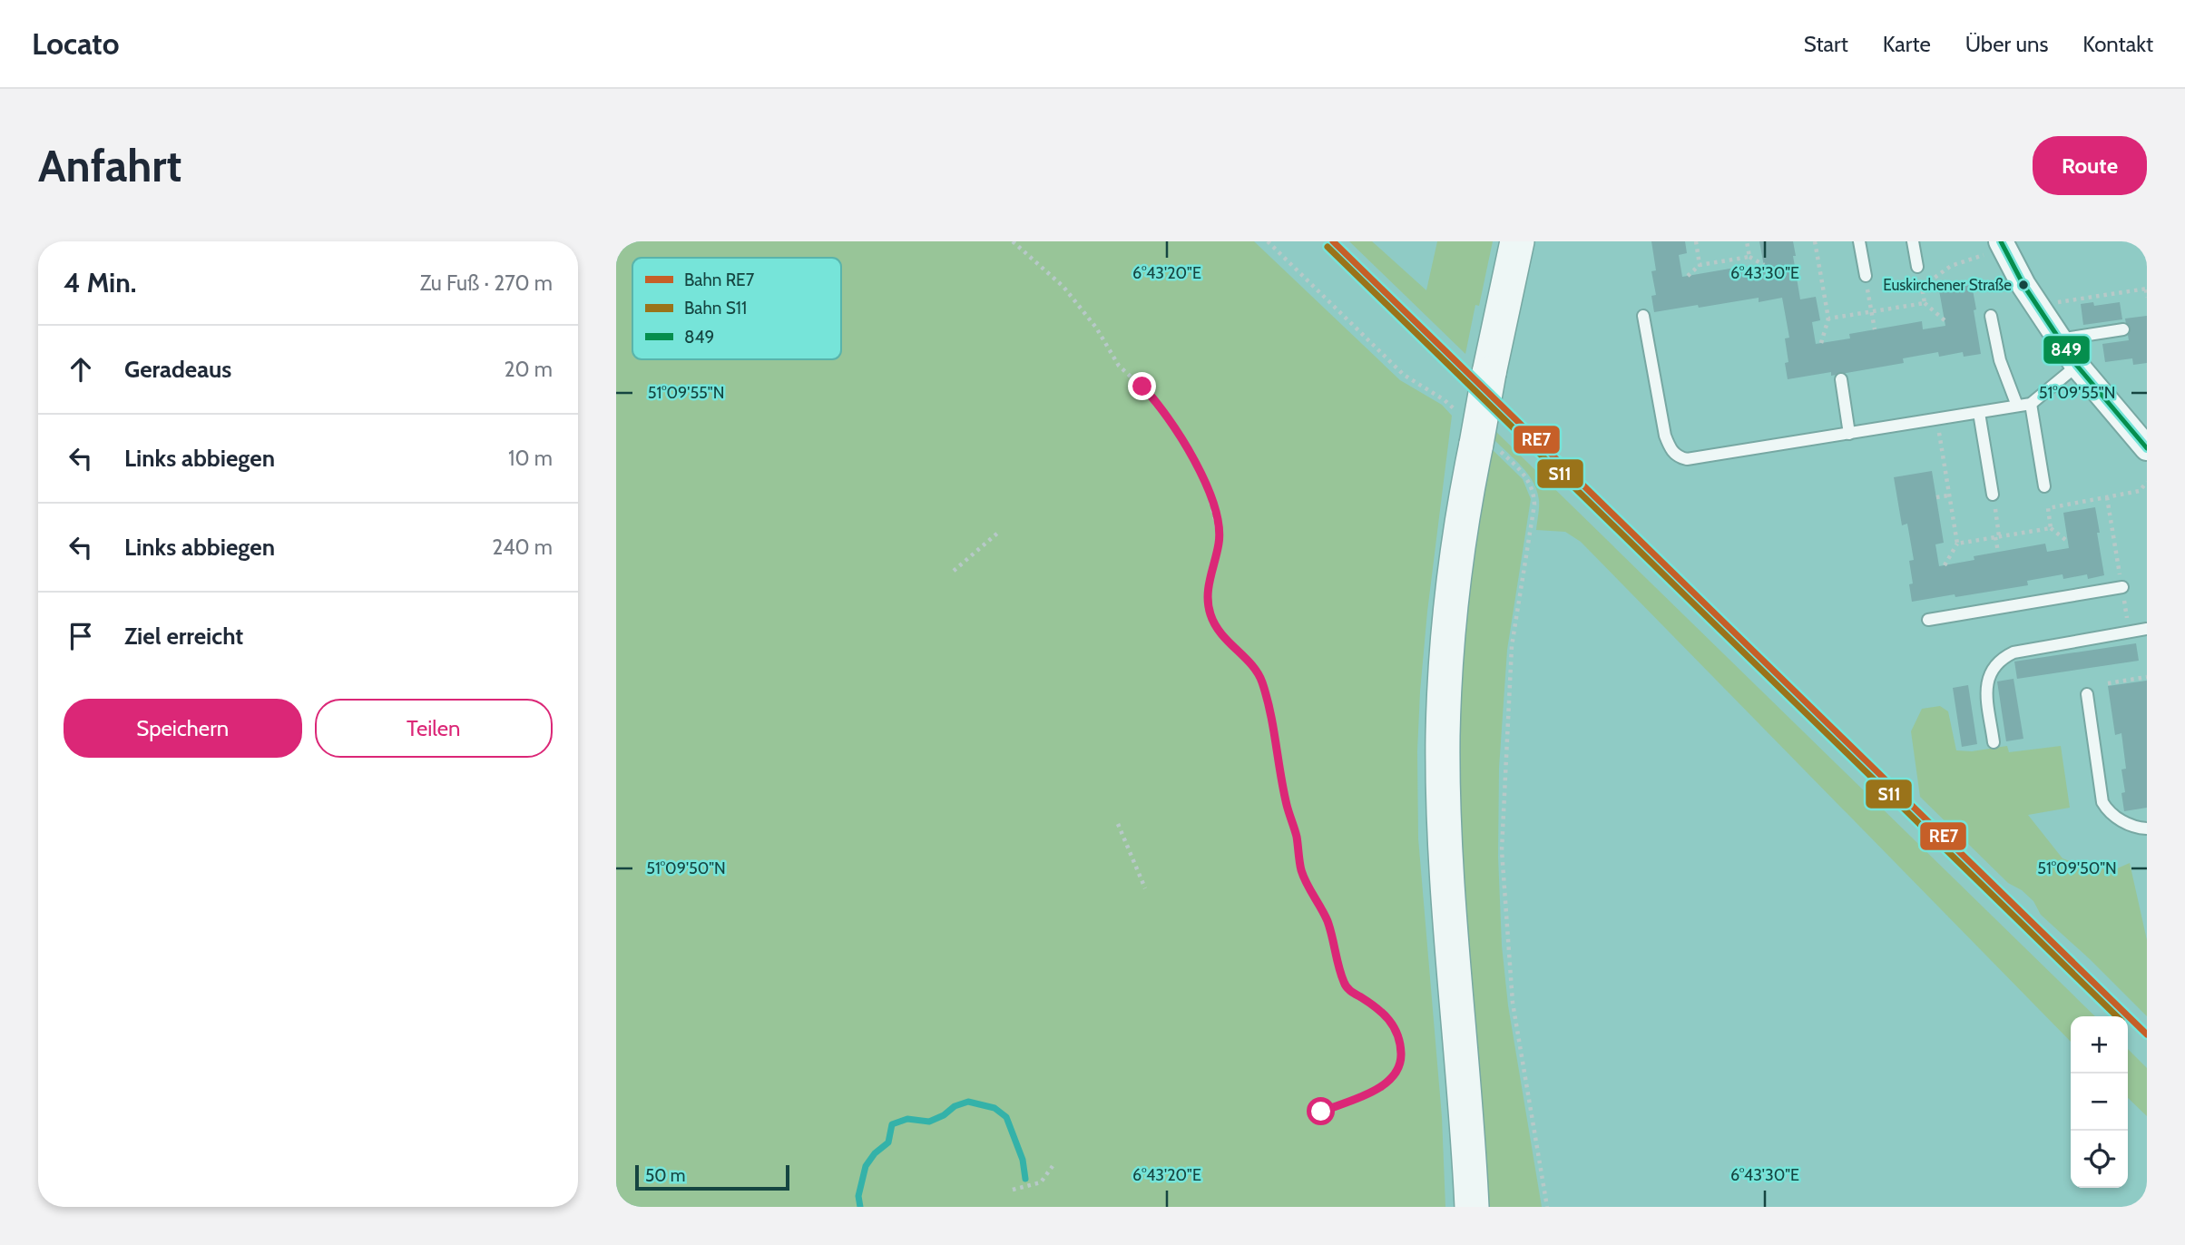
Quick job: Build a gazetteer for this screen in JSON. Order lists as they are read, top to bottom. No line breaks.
{"places":["Euskirchener Straße"],"lines":["rail line RE7","transit line 849","rail line S11"],"legend":["Bahn RE7","Bahn S11","849"],"scale_bar":"50 m","page":{"header":"Locato","nav":["Start","Karte","Über uns","Kontakt"],"buttons":["Route",["Speichern","Teilen"]],"title":"Anfahrt","heading":["4 Min.","Zu Fuß · 270 m"],"list":[["Geradeaus","20 m"],["Links abbiegen","10 m"],["Links abbiegen","240 m"],"Ziel erreicht"],"map_buttons":["+","−"],"scale":"50 m"},"coordinates":["6°43'20\"E","6°43'30\"E","51°09'55\"N","51°09'50\"N"]}
